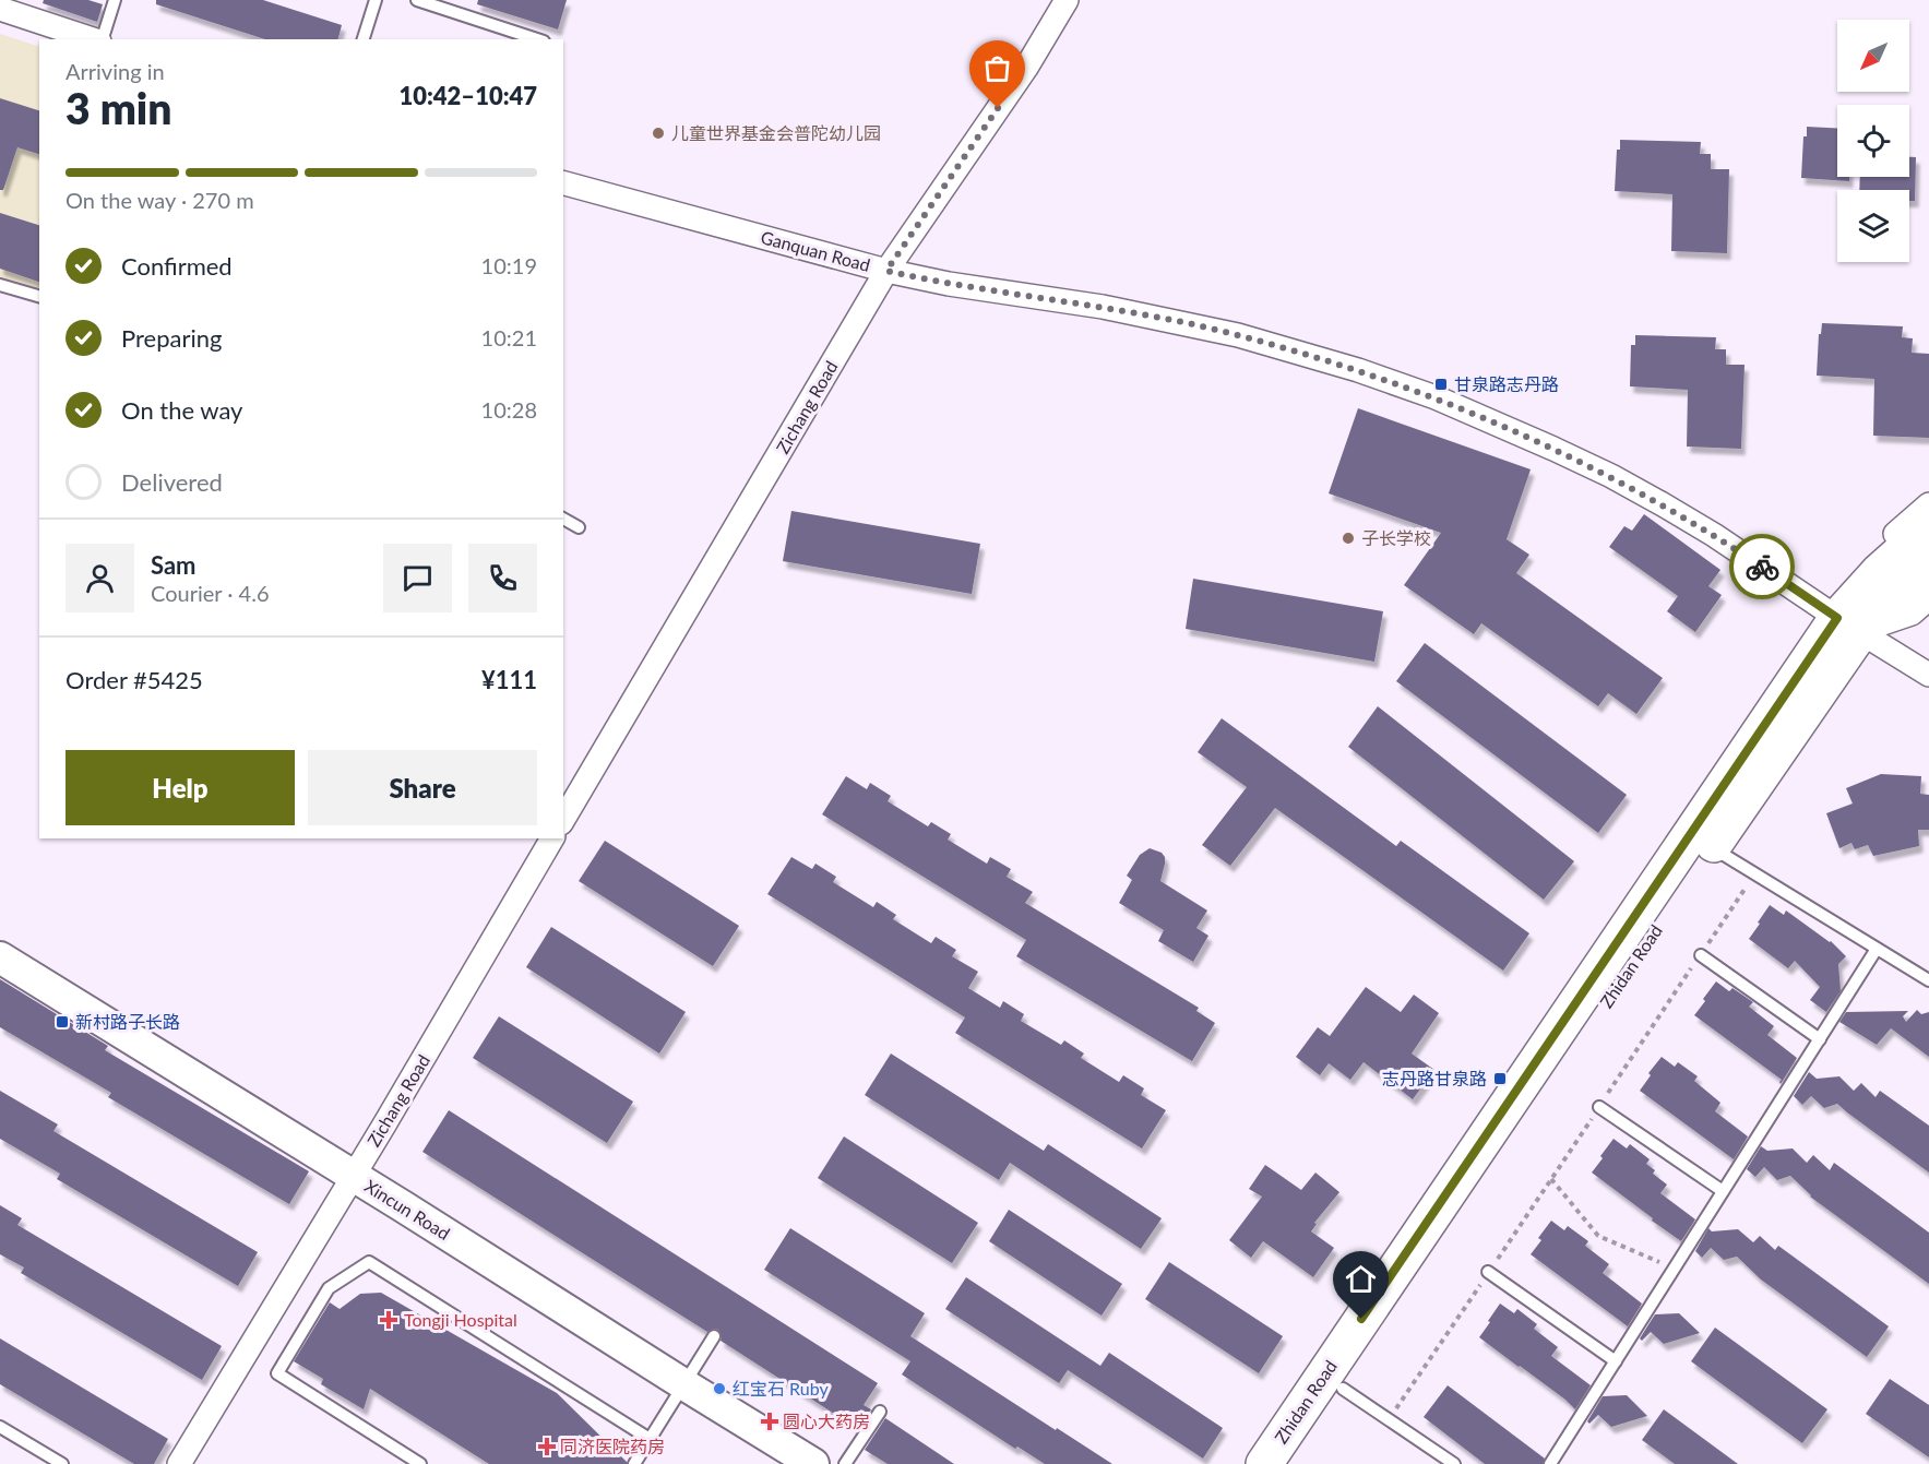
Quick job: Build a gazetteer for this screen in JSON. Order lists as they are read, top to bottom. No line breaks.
{"streets":{"main road":["Zhidan Road","Xincun Road"],"street":["Ganquan Road","Zichang Road"]},"crossings":[["Ganquan Road","Zichang Road"],["Ganquan Road","Zhidan Road"],["Zichang Road","Xincun Road"]],"places":{"other":["儿童世界基金会普陀幼儿园","子长学校","红宝石 Ruby"],"transit":["甘泉路志丹路","新村路子长路","志丹路甘泉路"],"health":["Tongji Hospital","圆心大药房","同济医院药房"]},"north":"bottom left","page":{"heading":["3 min","Arriving in","10:42–10:47"],"panel":["Sam","Courier · 4.6","Order #5425","¥111"],"bar":"On the way · 270 m","list":[["Confirmed","10:19"],["Preparing","10:21"],["On the way","10:28"],"Delivered"],"buttons":["Help","Share"]}}
